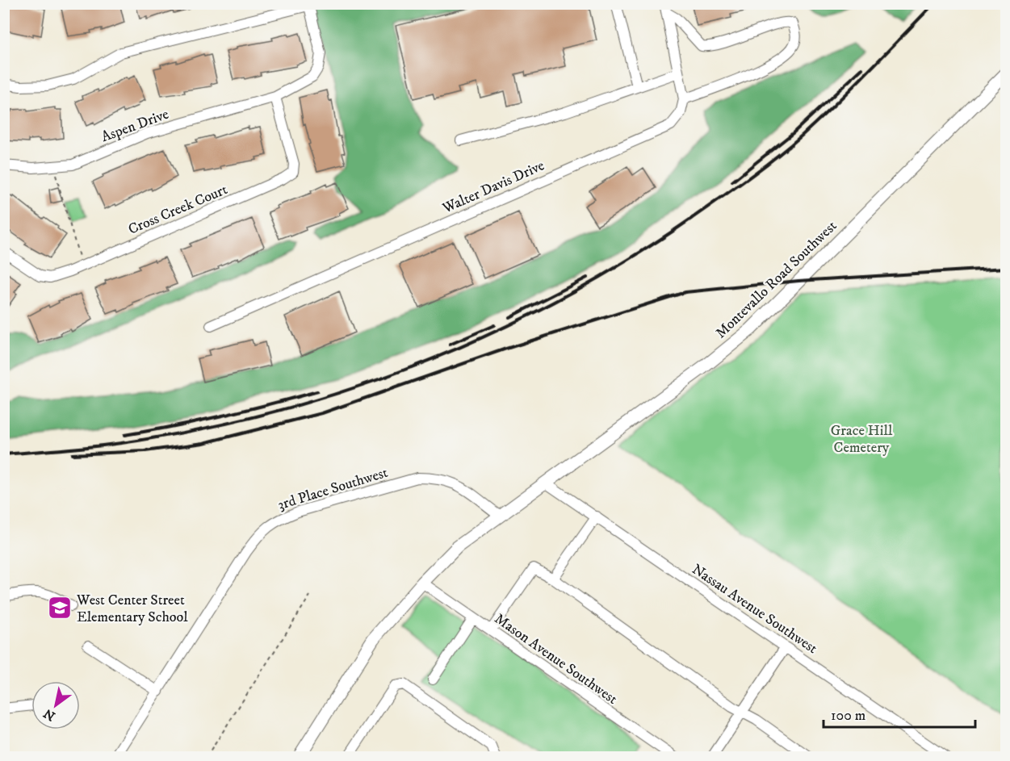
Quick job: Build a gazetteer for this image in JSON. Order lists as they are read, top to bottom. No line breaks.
{"streets":{"main road":["Montevallo Road Southwest"],"street":["Aspen Drive","Walter Davis Drive","Cross Creek Court","3rd Place Southwest","Nassau Avenue Southwest","Mason Avenue Southwest"]},"crossings":[["Aspen Drive","Cross Creek Court"],["Montevallo Road Southwest","3rd Place Southwest"],["Montevallo Road Southwest","Nassau Avenue Southwest"],["Montevallo Road Southwest","Mason Avenue Southwest"]],"parks":["Grace Hill Cemetery"],"places":{"school or university":["West Center Street Elementary School"]},"scale_bar":"100 m","north":"bottom left"}
